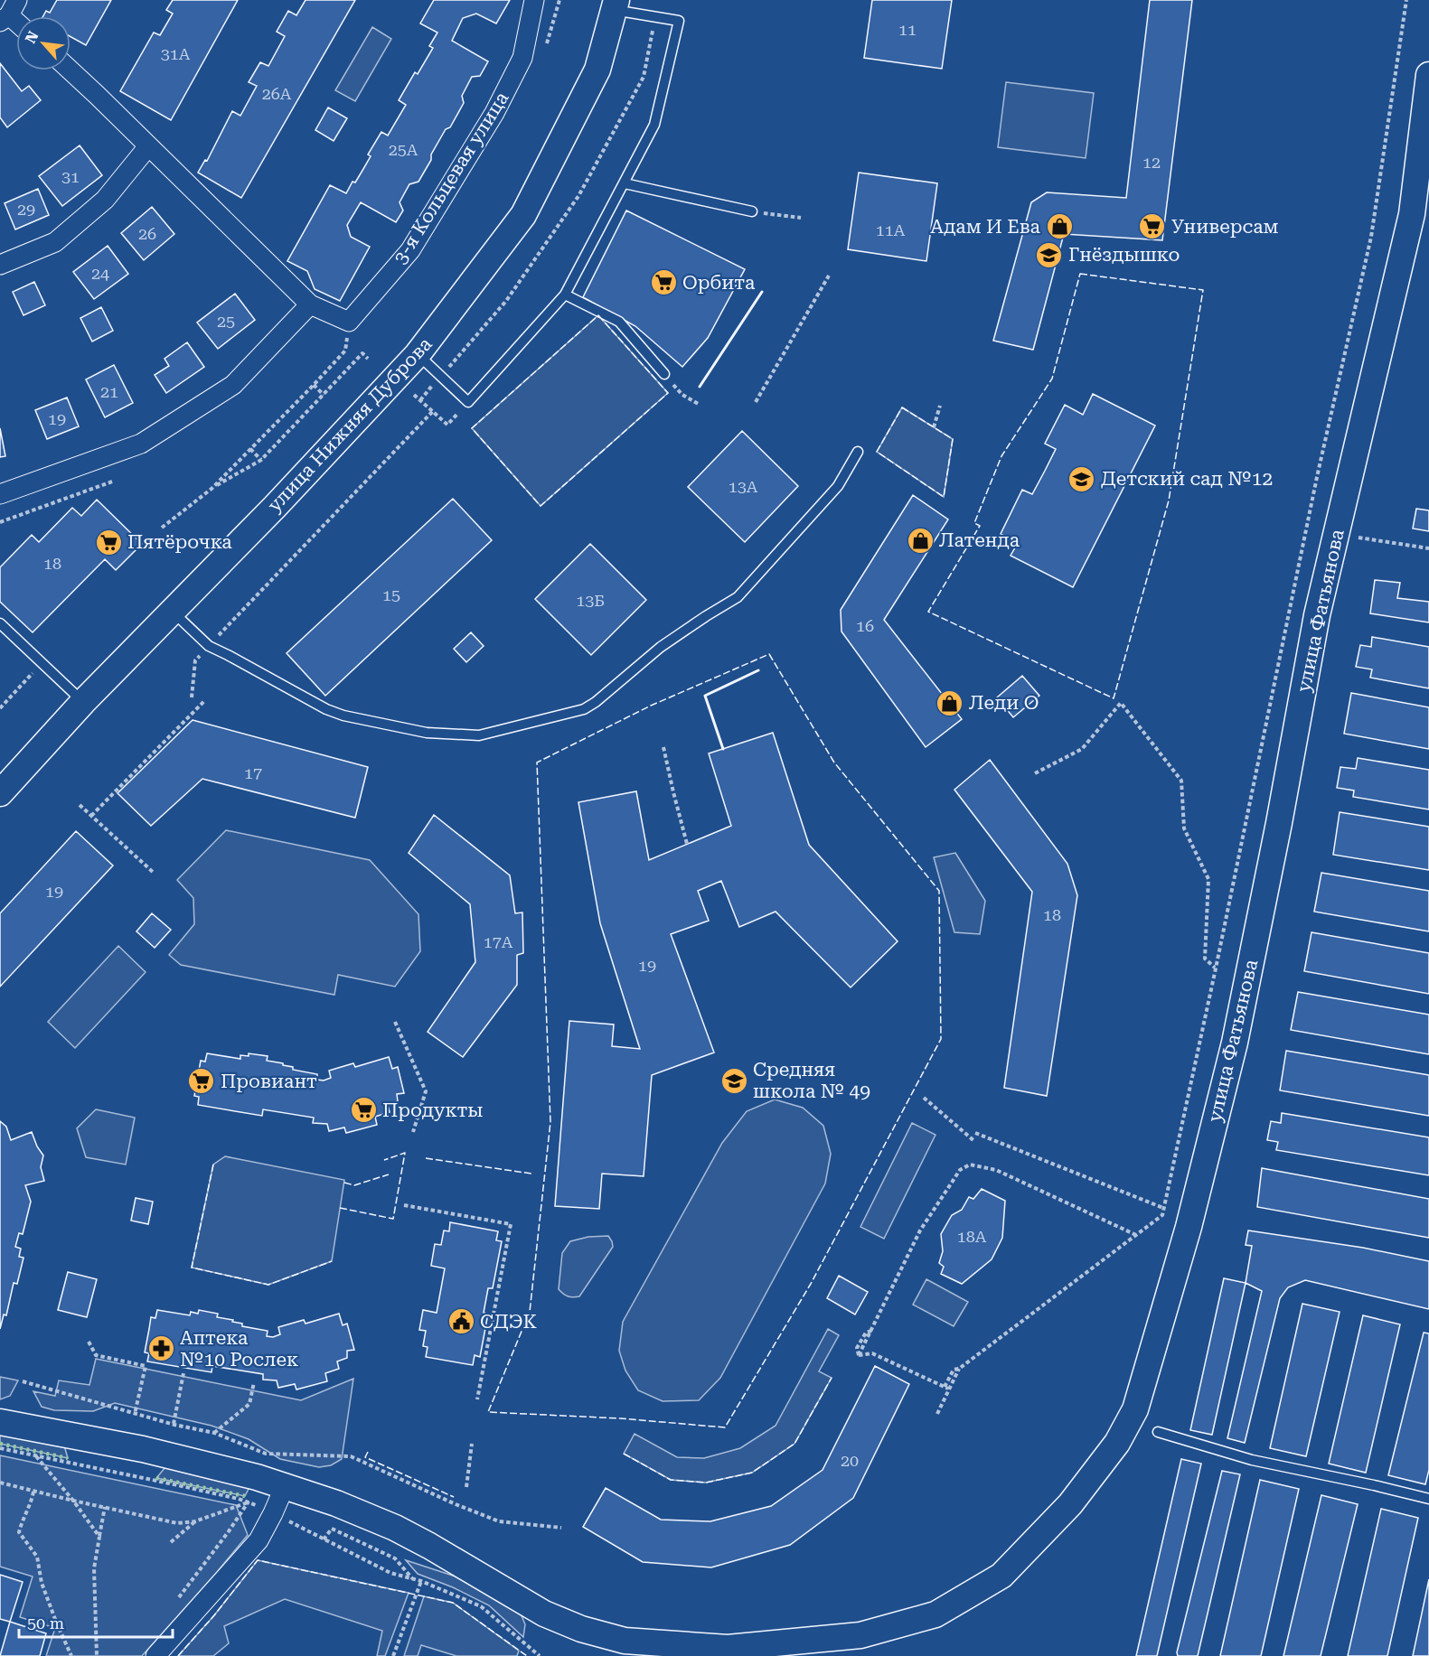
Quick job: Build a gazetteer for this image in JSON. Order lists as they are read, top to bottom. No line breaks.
{"streets":{"street":["3-я Кольцевая улица","улица Нижняя Дуброва","улица Фатьянова"]},"places":{"shop":["Адам И Ева","Латенда","Леди О"],"supermarket":["Универсам","Орбита","Пятёрочка","Провиант","Продукты"],"school or university":["Гнёздышко","Детский сад №12","Средняя школа № 49"],"public building":["СДЭК"],"pharmacy":["Аптека №10 Рослек"]},"house_numbers":["11","31А","26А","25А","12","31","29","11А","26","24","25","21","19","13А","18","15","13Б","16","17","19","18","17А","19","18А","20"],"scale_bar":"50 m","north":"top left"}
